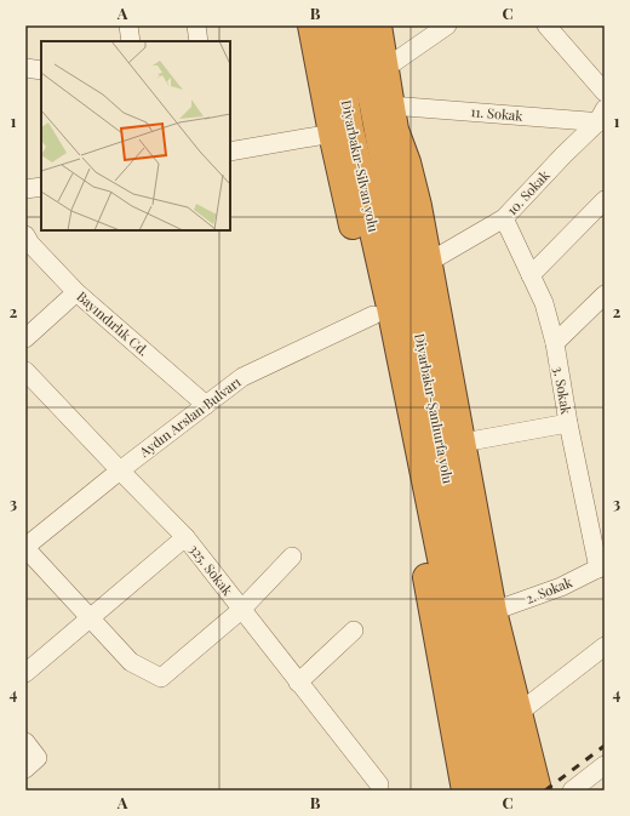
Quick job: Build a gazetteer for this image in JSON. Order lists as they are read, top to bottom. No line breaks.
{"streets":{"highway":["Diyarbakır-Silvan yolu","Diyarbakır-Şanlıurfa yolu"],"street":["11. Sokak","10. Sokak","Bayındırlık Cd.","3. Sokak","Aydın Arslan Bulvarı","325. Sokak","2. Sokak"]},"crossings":[["11. Sokak","10. Sokak"],["Diyarbakır-Silvan yolu","Aydın Arslan Bulvarı"],["10. Sokak","3. Sokak"],["Bayındırlık Cd.","Aydın Arslan Bulvarı"],["3. Sokak","2. Sokak"],["Aydın Arslan Bulvarı","325. Sokak"]],"grid":{"columns":["A","B","C"],"rows":["1","2","3","4"]}}
